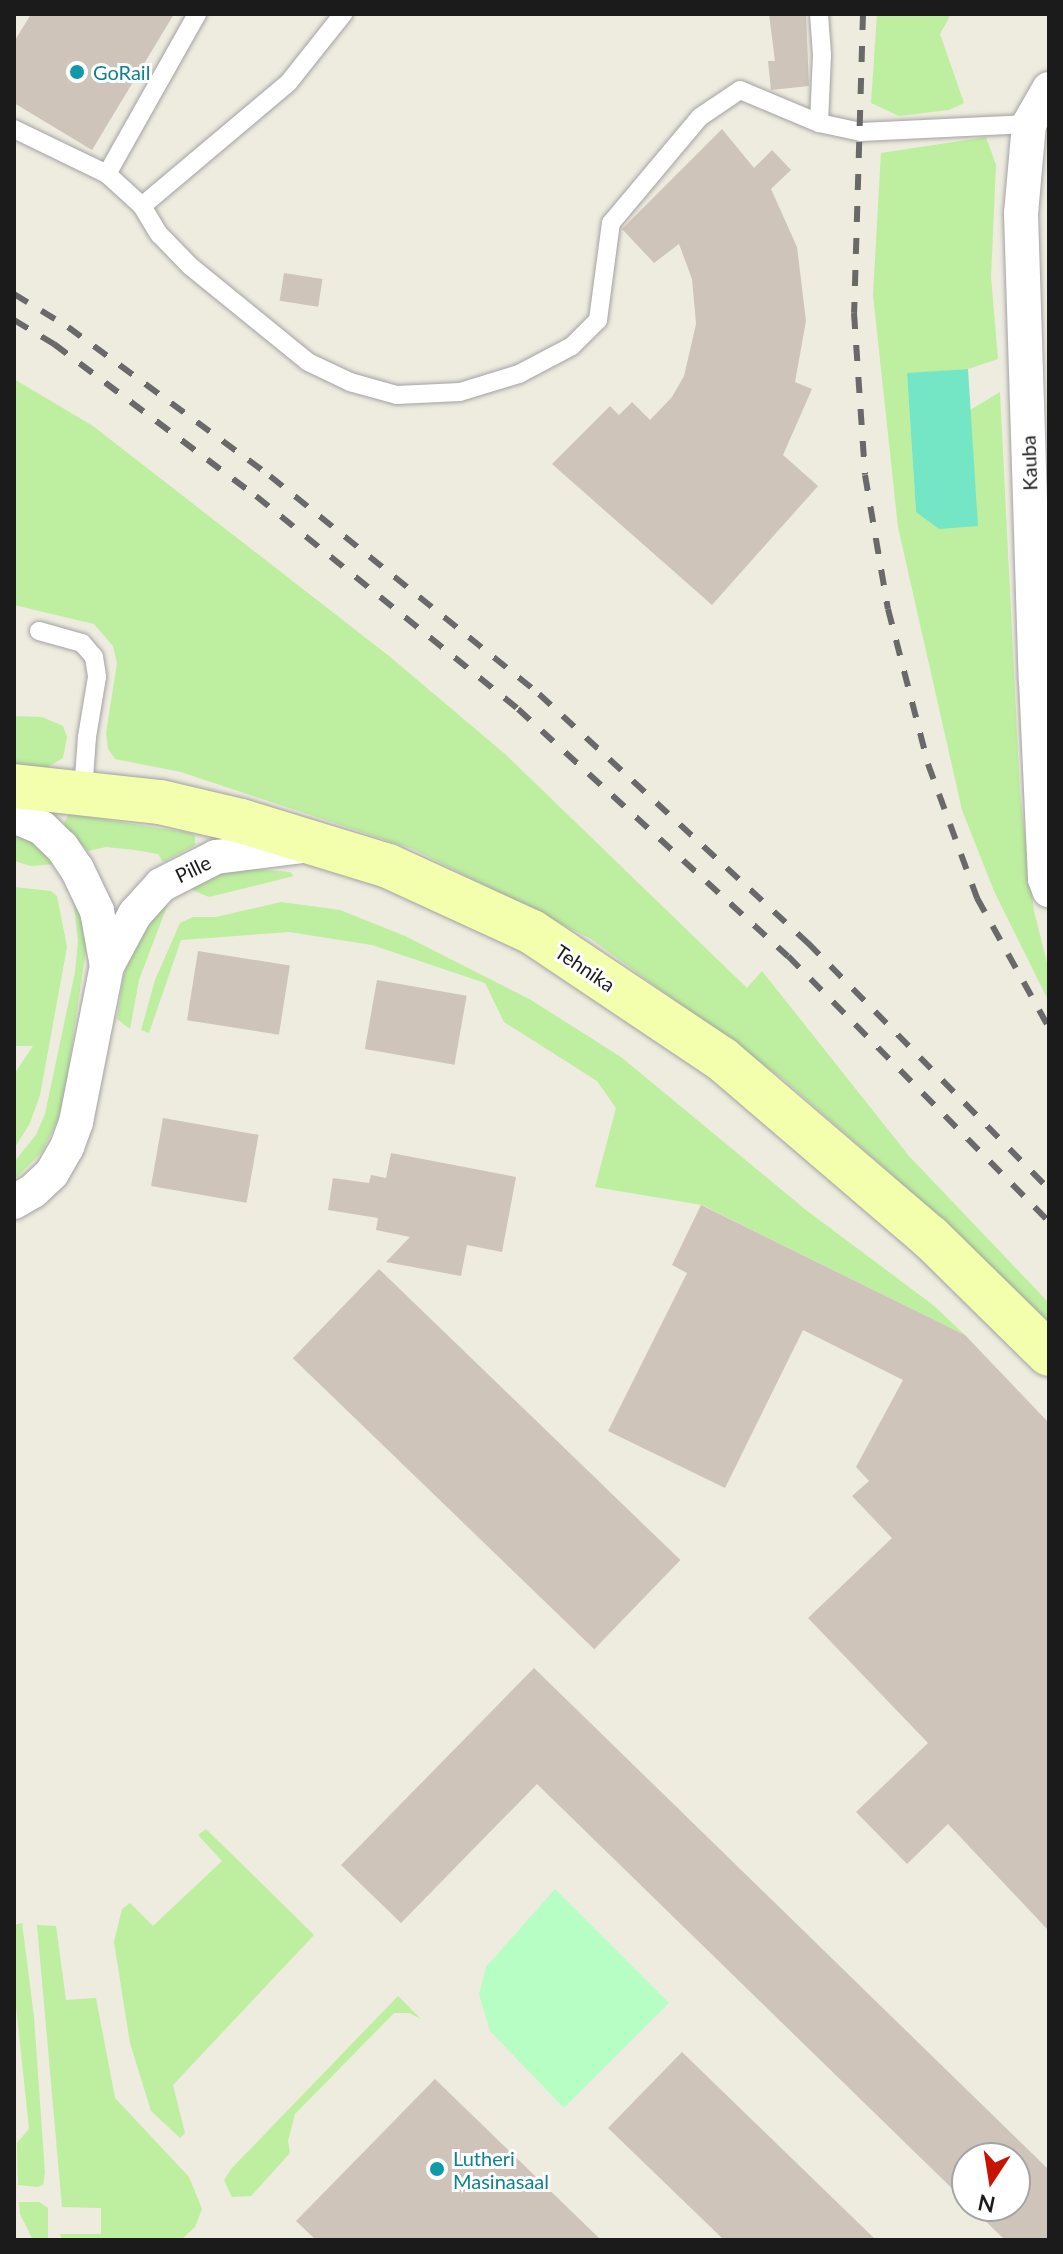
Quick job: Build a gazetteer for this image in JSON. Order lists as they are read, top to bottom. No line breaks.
{"streets":{"main road":["Tehnika"],"street":["Kauba","Pille"]},"crossings":[["Pille","Tehnika"]],"places":["GoRail","Lutheri Masinasaal"],"north":"bottom"}
